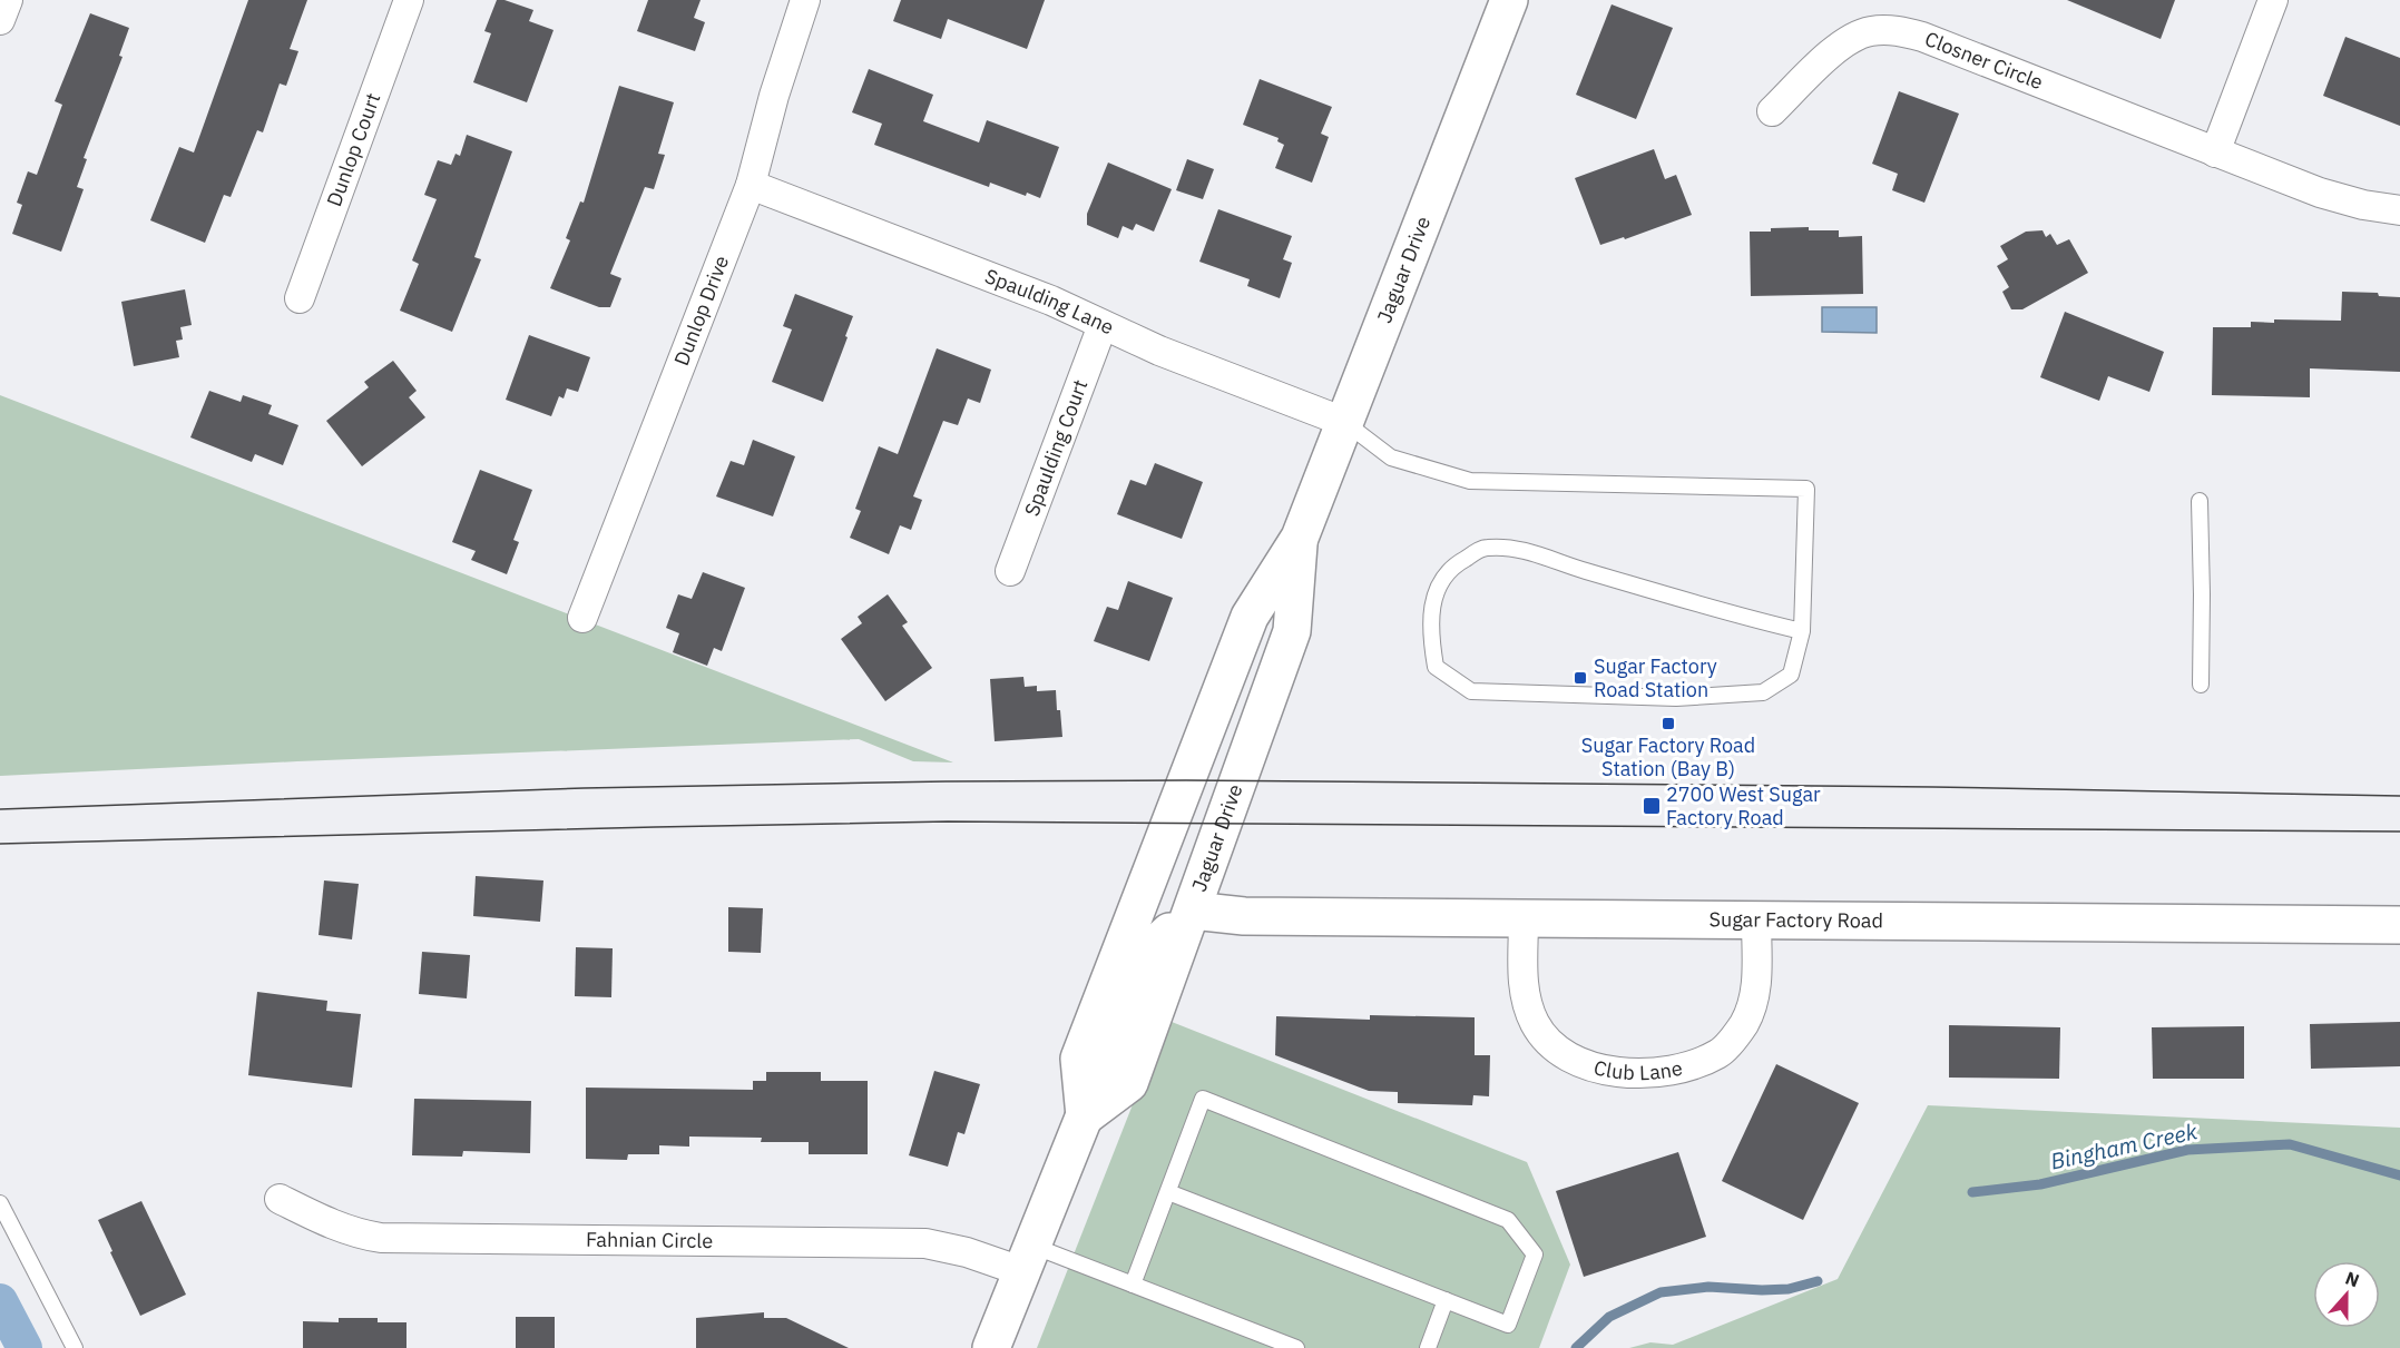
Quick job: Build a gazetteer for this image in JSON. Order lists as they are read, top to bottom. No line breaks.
{"streets":{"main road":["Jaguar Drive","Sugar Factory Road"],"street":["Closner Circle","Dunlop Court","Spaulding Lane","Dunlop Drive","Spaulding Court","Club Lane","Fahnian Circle"]},"crossings":[["Jaguar Drive","Spaulding Lane"],["Jaguar Drive","Sugar Factory Road"],["Jaguar Drive","Fahnian Circle"],["Spaulding Lane","Dunlop Drive"],["Spaulding Lane","Spaulding Court"],["Sugar Factory Road","Club Lane"]],"water":["Bingham Creek"],"places":{"transit":["Sugar Factory Road Station","Sugar Factory Road Station (Bay B)","2700 West Sugar Factory Road"]},"north":"top"}
